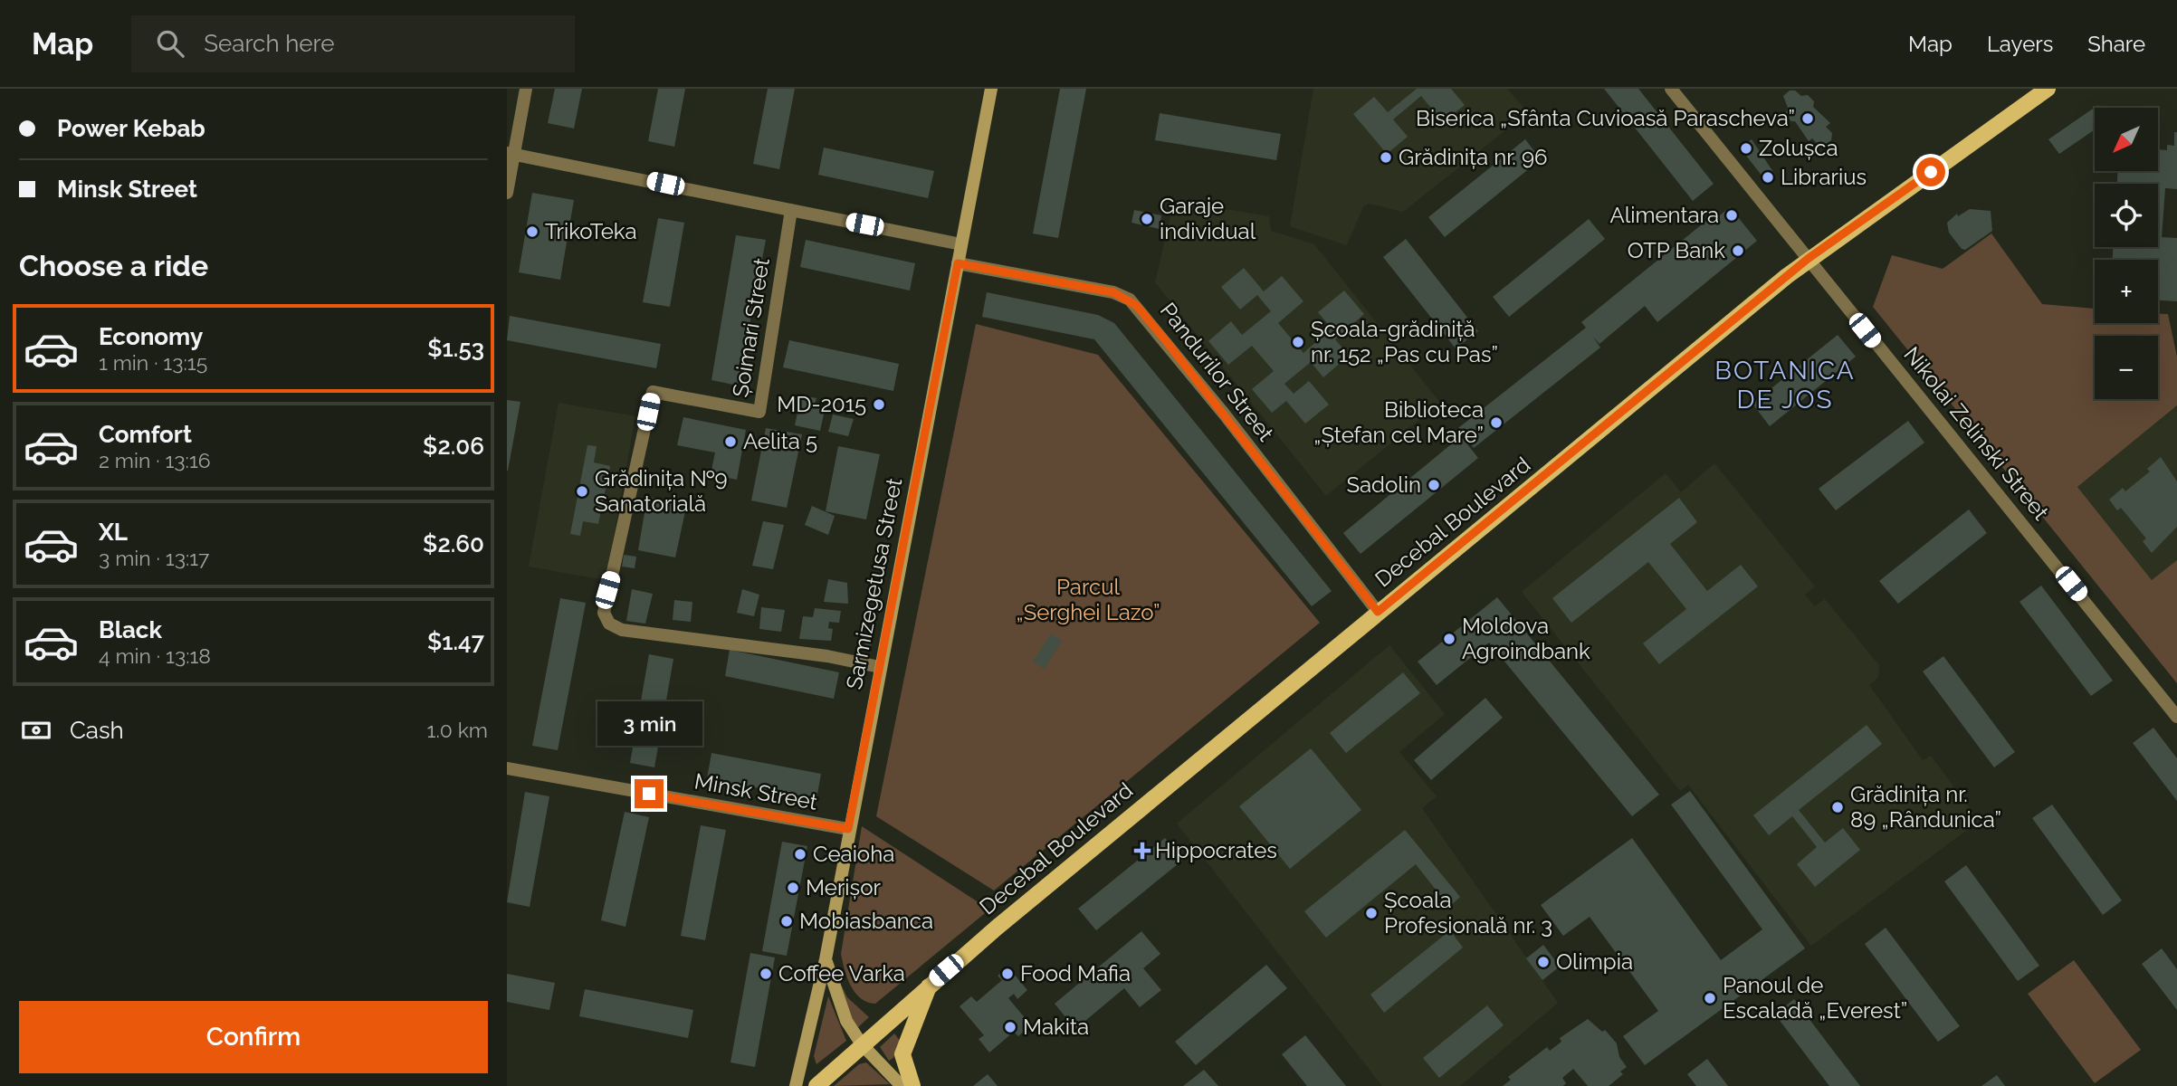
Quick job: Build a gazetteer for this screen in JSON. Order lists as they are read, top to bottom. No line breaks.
{"streets":{"main road":["Decebal Boulevard","Sarmizegetusa Street"],"street":["Șoimari Street","Pandurilor Street","Nikolai Zelinski Street","Minsk Street"]},"crossings":[["Șoimari Street","Sarmizegetusa Street"],["Pandurilor Street","Decebal Boulevard"],["Pandurilor Street","Sarmizegetusa Street"],["Nikolai Zelinski Street","Decebal Boulevard"],["Sarmizegetusa Street","Minsk Street"]],"districts":["BOTANICA DE JOS"],"parks":["Parcul „Serghei Lazo”"],"places":{"other":["Biserica „Sfânta Cuvioasă Parascheva”","Zolușca","Grădinița nr. 96","Librarius","Alimentara","Garaje individual","TrikoTeka","OTP Bank","Școala-grădiniță nr. 152 „Pas cu Pas”","MD-2015","Biblioteca „Ștefan cel Mare”","Aelita 5","Sadolin","Grădinița №9 Sanatorială","Moldova Agroindbank","Grădinița nr. 89 „Rândunica”","Ceaioha","Merișor","Școala Profesională nr. 3","Mobiasbanca","Olimpia","Coffee Varka","Food Mafia","Panoul de Escaladă „Everest”","Makita"],"health":["Hippocrates"]},"north":"bottom left","page":{"header":"Map","search":"Search here","nav":["Map","Layers","Share"],"banner":["Power Kebab","Minsk Street"],"map_buttons":["+","−"],"heading":"Choose a ride","list":[{"name":"Economy","note":"1 min · 13:15","value":"$1.53"},{"name":"Comfort","note":"2 min · 13:16","value":"$2.06"},{"name":"XL","note":"3 min · 13:17","value":"$2.60"},{"name":"Black","note":"4 min · 13:18","value":"$1.47"}],"pay":["Cash","1.0 km"],"bubble":"3 min","buttons":"Confirm"}}
